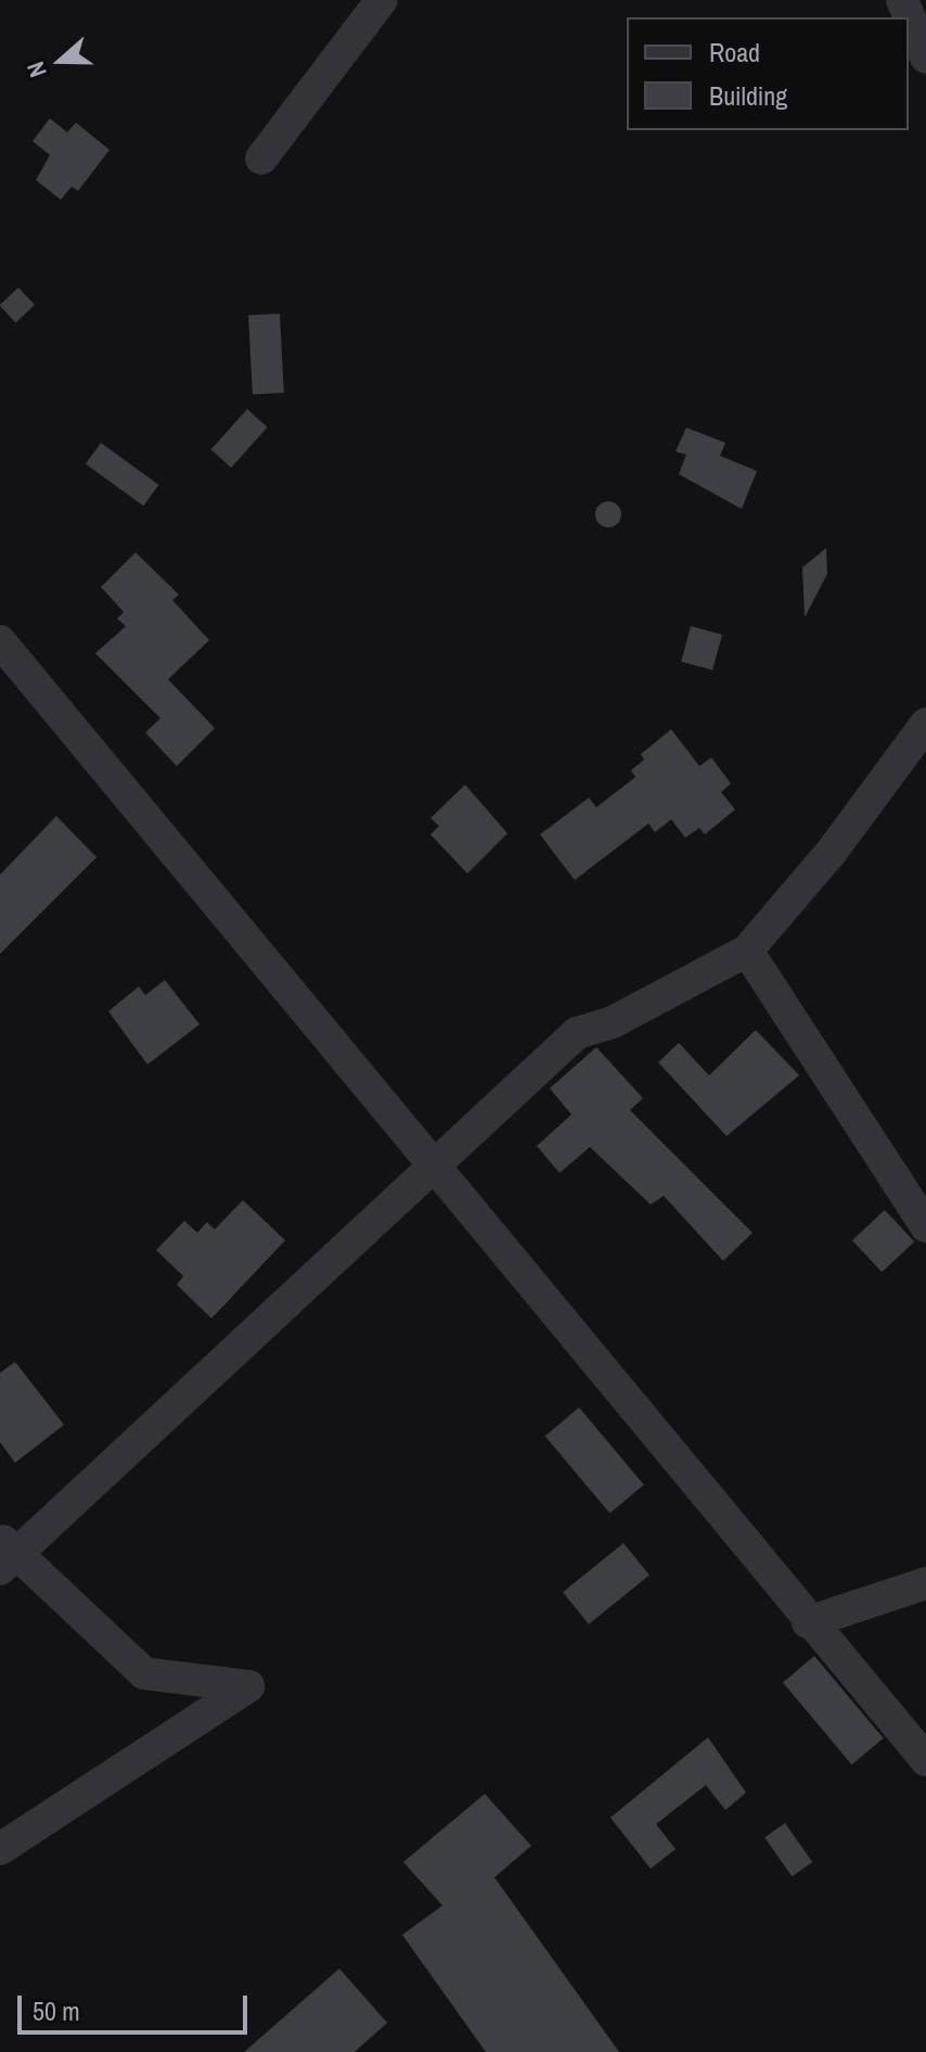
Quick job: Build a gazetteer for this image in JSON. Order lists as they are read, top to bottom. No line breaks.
{"legend":["Road","Building"],"scale_bar":"50 m","north":"left"}
